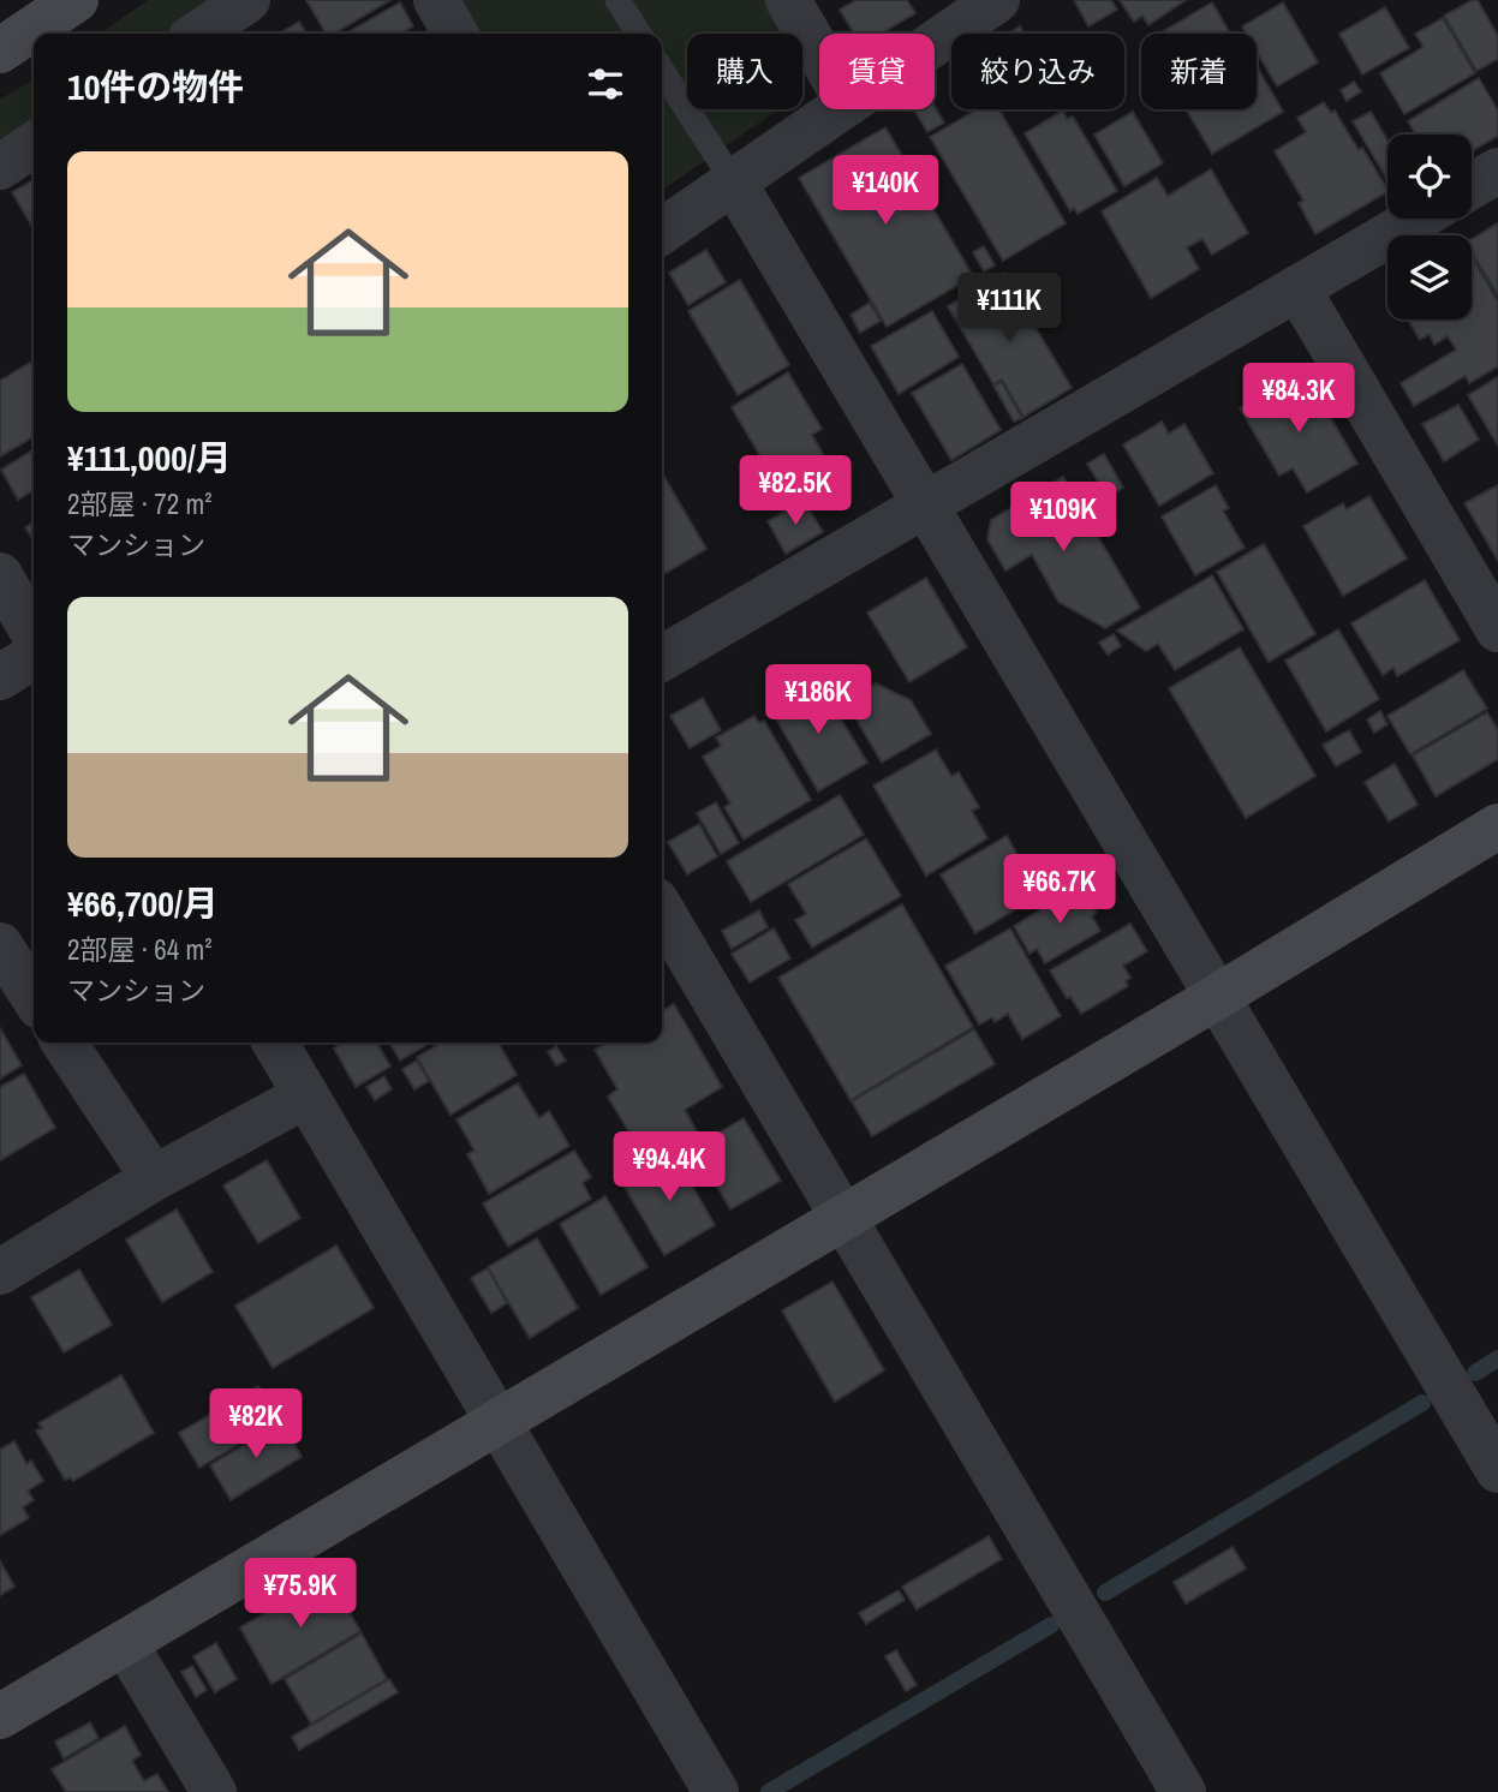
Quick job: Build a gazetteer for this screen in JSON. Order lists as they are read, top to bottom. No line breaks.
{"page":{"chip":["購入","賃貸","絞り込み","新着"],"heading":"10件の物件","list":[{"name":"¥111,000/月","note":"2部屋 · 72 m² · マンション"},{"name":"¥66,700/月","note":"2部屋 · 64 m² · マンション"}],"price":["¥140K","¥111K","¥84.3K","¥82.5K","¥109K","¥186K","¥66.7K","¥94.4K","¥82K","¥75.9K"]}}
